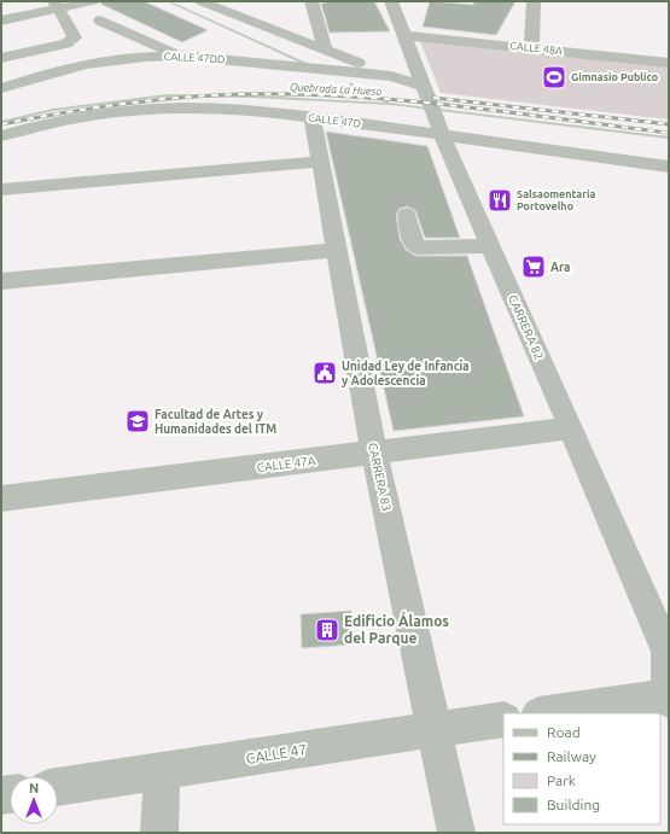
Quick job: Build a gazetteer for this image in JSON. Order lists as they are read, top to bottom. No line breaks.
{"streets":{"street":["CALLE 48A","CALLE 47DD","CALLE 47D","CARRERA 82","CALLE 47A","CARRERA 83","CALLE 47"]},"crossings":[["CALLE 48A","CARRERA 82"],["CALLE 47DD","CARRERA 82"],["CALLE 47D","CARRERA 82"],["CALLE 47D","CARRERA 83"],["CARRERA 82","CALLE 47A"],["CALLE 47A","CARRERA 83"],["CARRERA 83","CALLE 47"]],"water":["Quebrada La Hueso"],"places":{"sports":["Gimnasio Publico"],"restaurant":["Salsaomentaria Portovelho"],"supermarket":["Ara"],"public building":["Unidad Ley de Infancia y Adolescencia"],"school or university":["Facultad de Artes y Humanidades del ITM"],"building":["Edificio Álamos del Parque"]},"legend":["Road","Railway","Park","Building"],"north":"top"}
